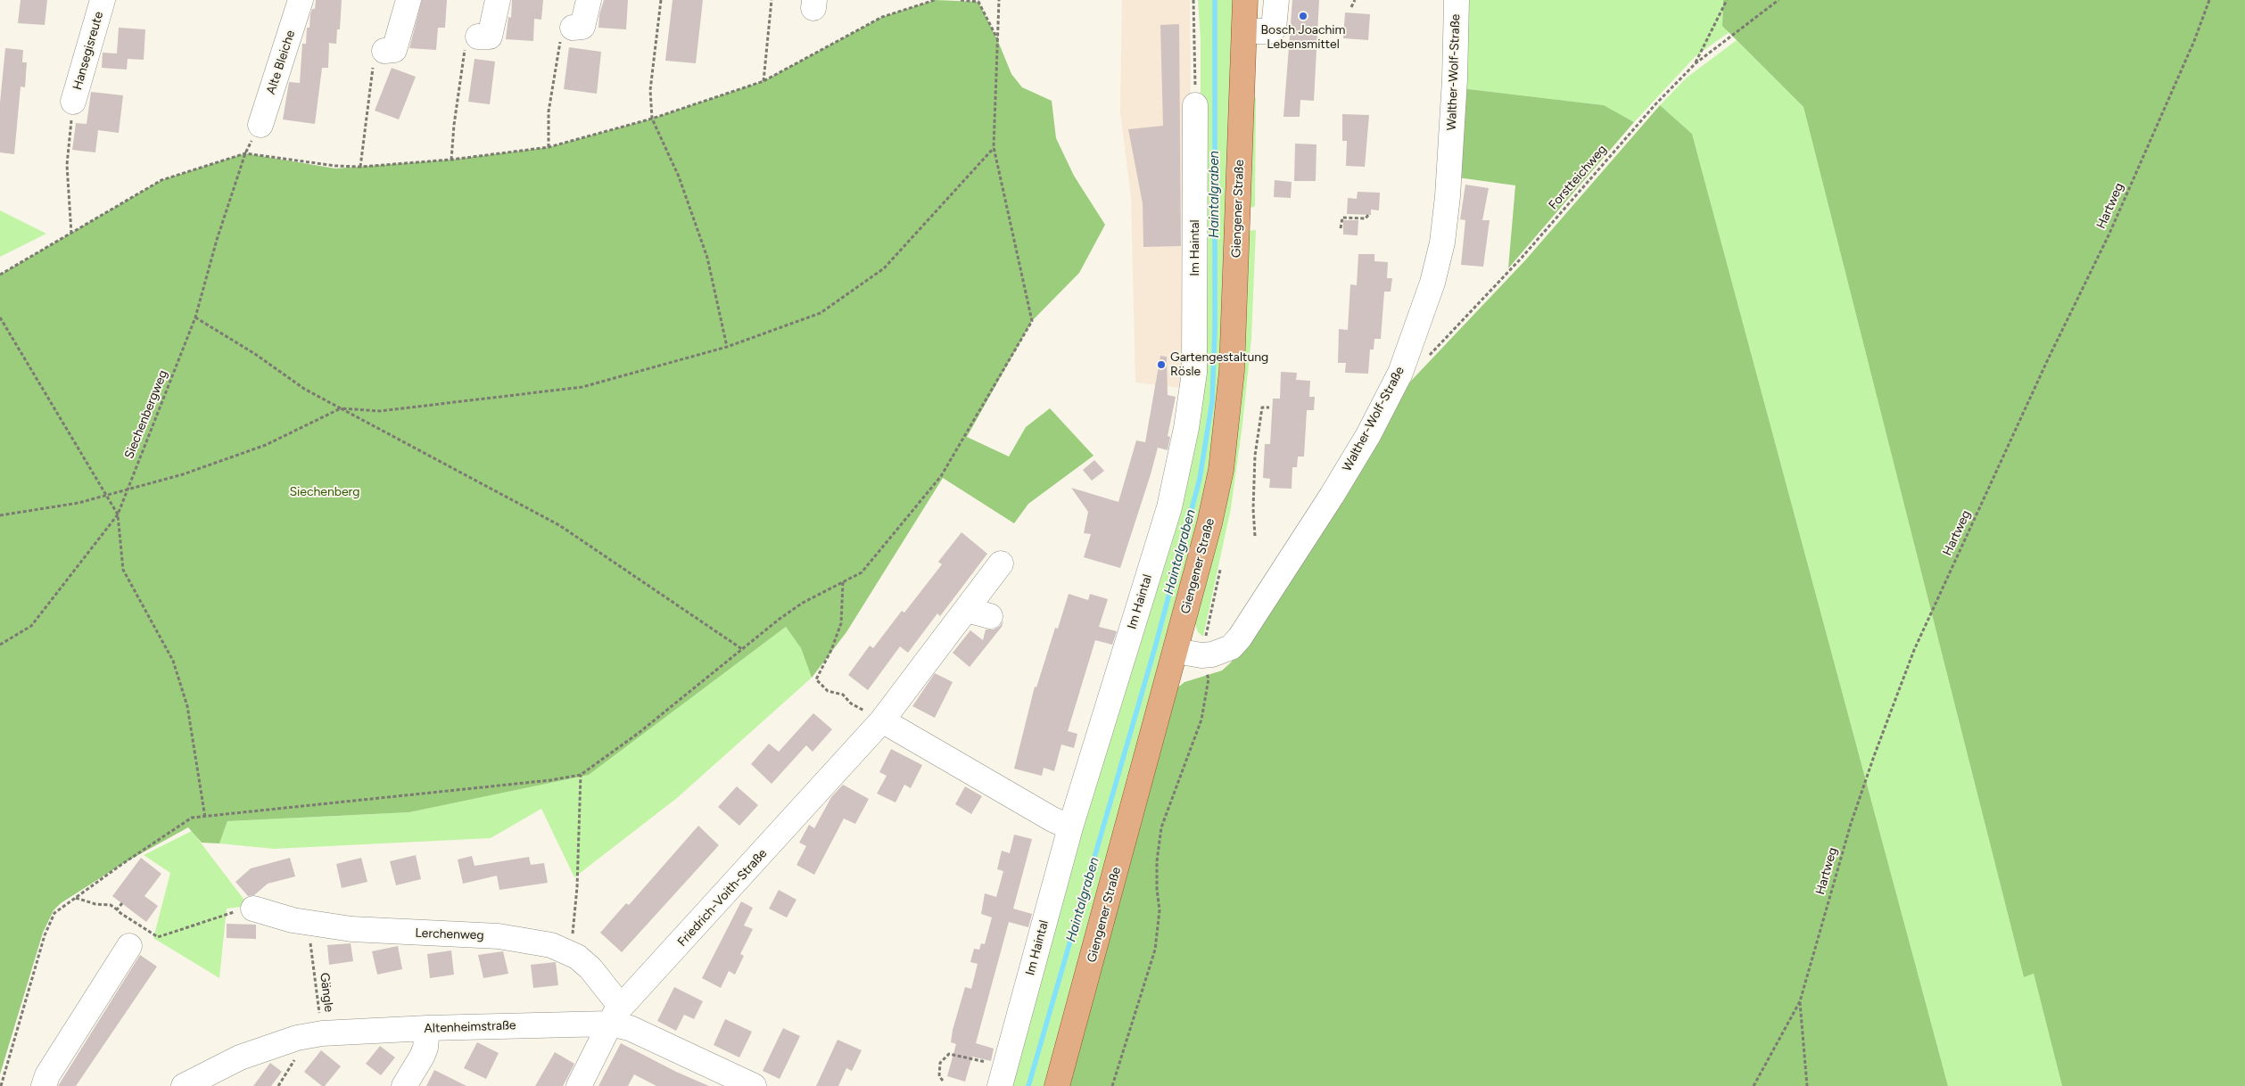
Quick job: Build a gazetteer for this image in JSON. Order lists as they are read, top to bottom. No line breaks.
{"streets":{"main road":["Giengener Straße"],"street":["Hansegisreute","Alte Bleiche","Walther-Wolf-Straße","Im Haintal","Friedrich-Voith-Straße","Lerchenweg","Altenheimstraße"],"path":["Forstteichweg","Hartweg","Siechenbergweg","Gängle"]},"crossings":[["Walther-Wolf-Straße","Giengener Straße"],["Friedrich-Voith-Straße","Lerchenweg"],["Friedrich-Voith-Straße","Altenheimstraße"],["Lerchenweg","Altenheimstraße"],["Gängle","Altenheimstraße"]],"water":["Haintalgraben"],"parks":["Siechenberg"],"places":["Bosch Joachim Lebensmittel","Gartengestaltung Rösle"]}
